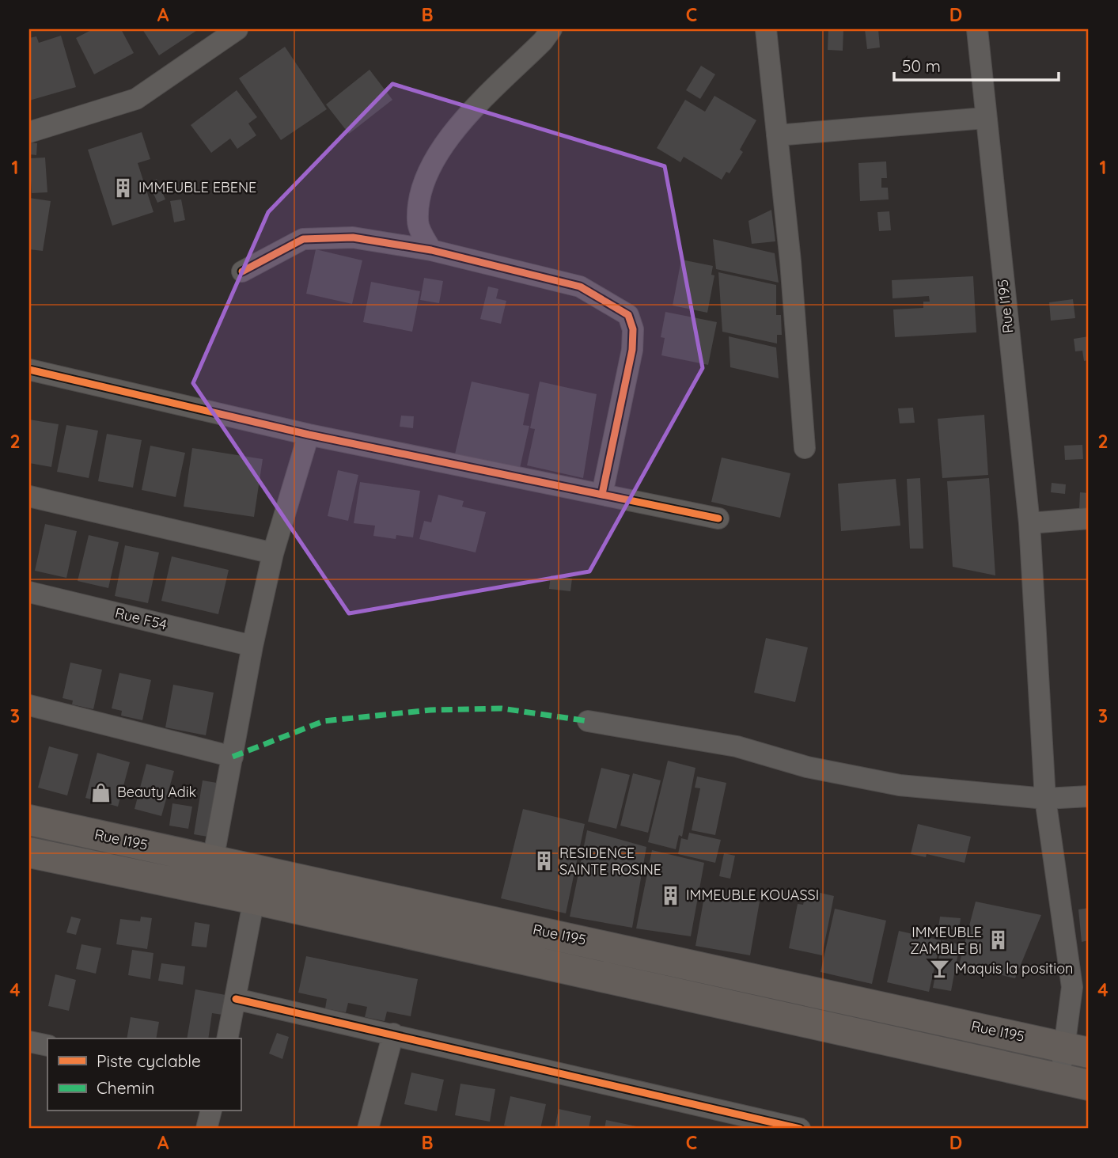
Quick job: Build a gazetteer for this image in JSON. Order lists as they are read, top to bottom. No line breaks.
{"streets":{"main road":["Rue I195"],"street":["Rue F54"]},"places":{"building":["IMMEUBLE EBENE","RESIDENCE SAINTE ROSINE","IMMEUBLE KOUASSI","IMMEUBLE ZAMBLE BI"],"shop":["Beauty Adik"],"bar":["Maquis la position"]},"legend":["Piste cyclable","Chemin"],"scale_bar":"50 m","grid":{"columns":["A","B","C","D"],"rows":["1","2","3","4"]}}
